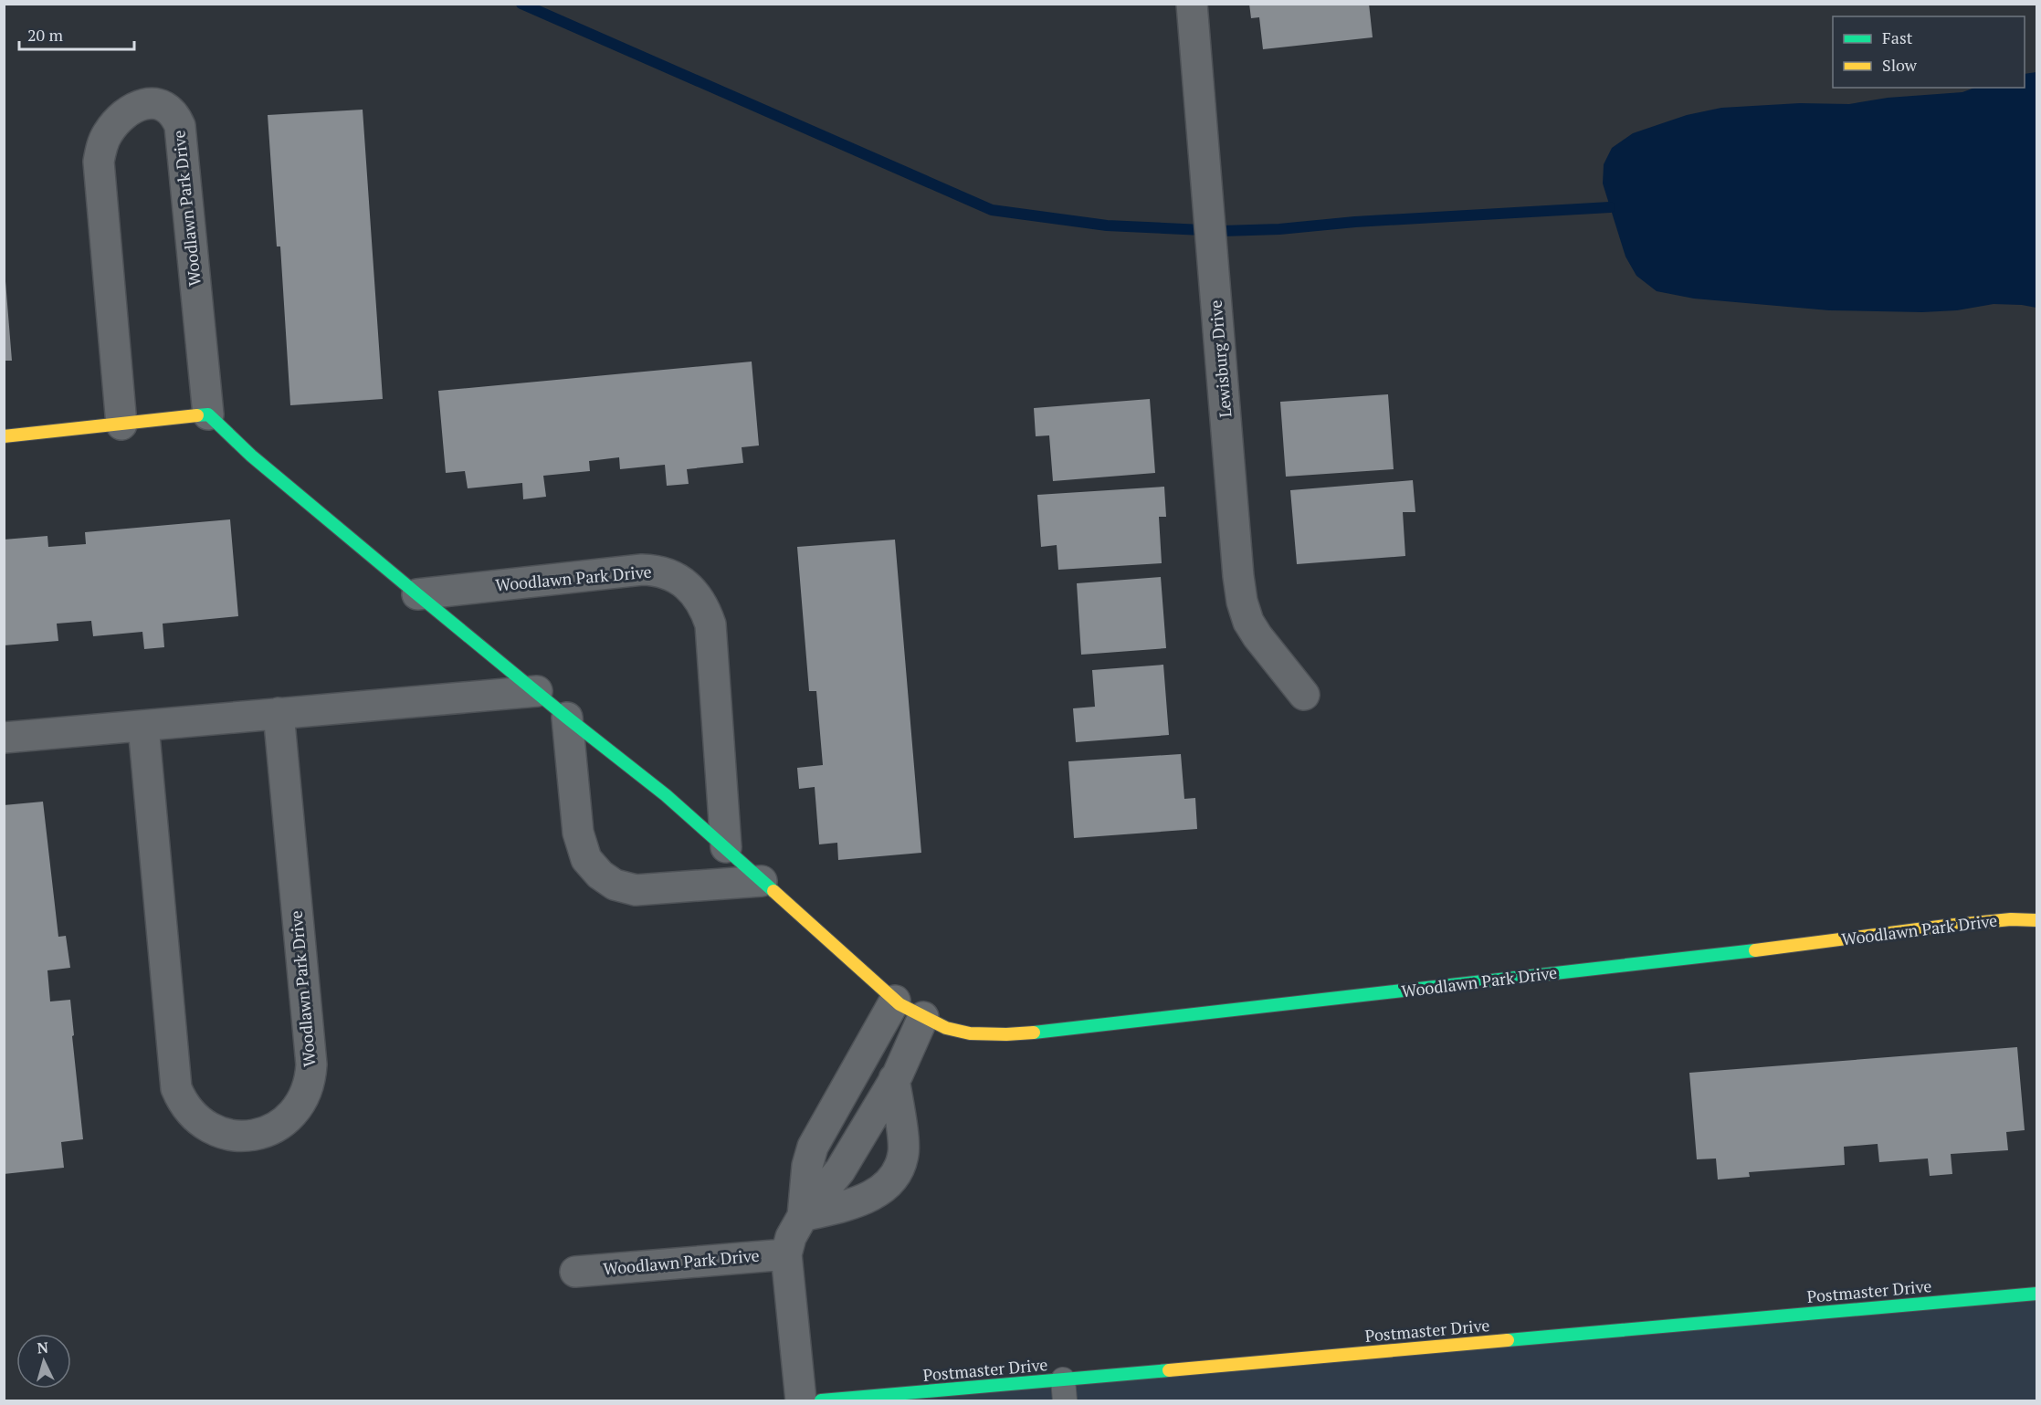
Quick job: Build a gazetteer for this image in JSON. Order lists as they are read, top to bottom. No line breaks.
{"streets":{"street":["Woodlawn Park Drive","Lewisburg Drive","Postmaster Drive"]},"legend":["Fast","Slow"],"scale_bar":"20 m","north":"top"}
